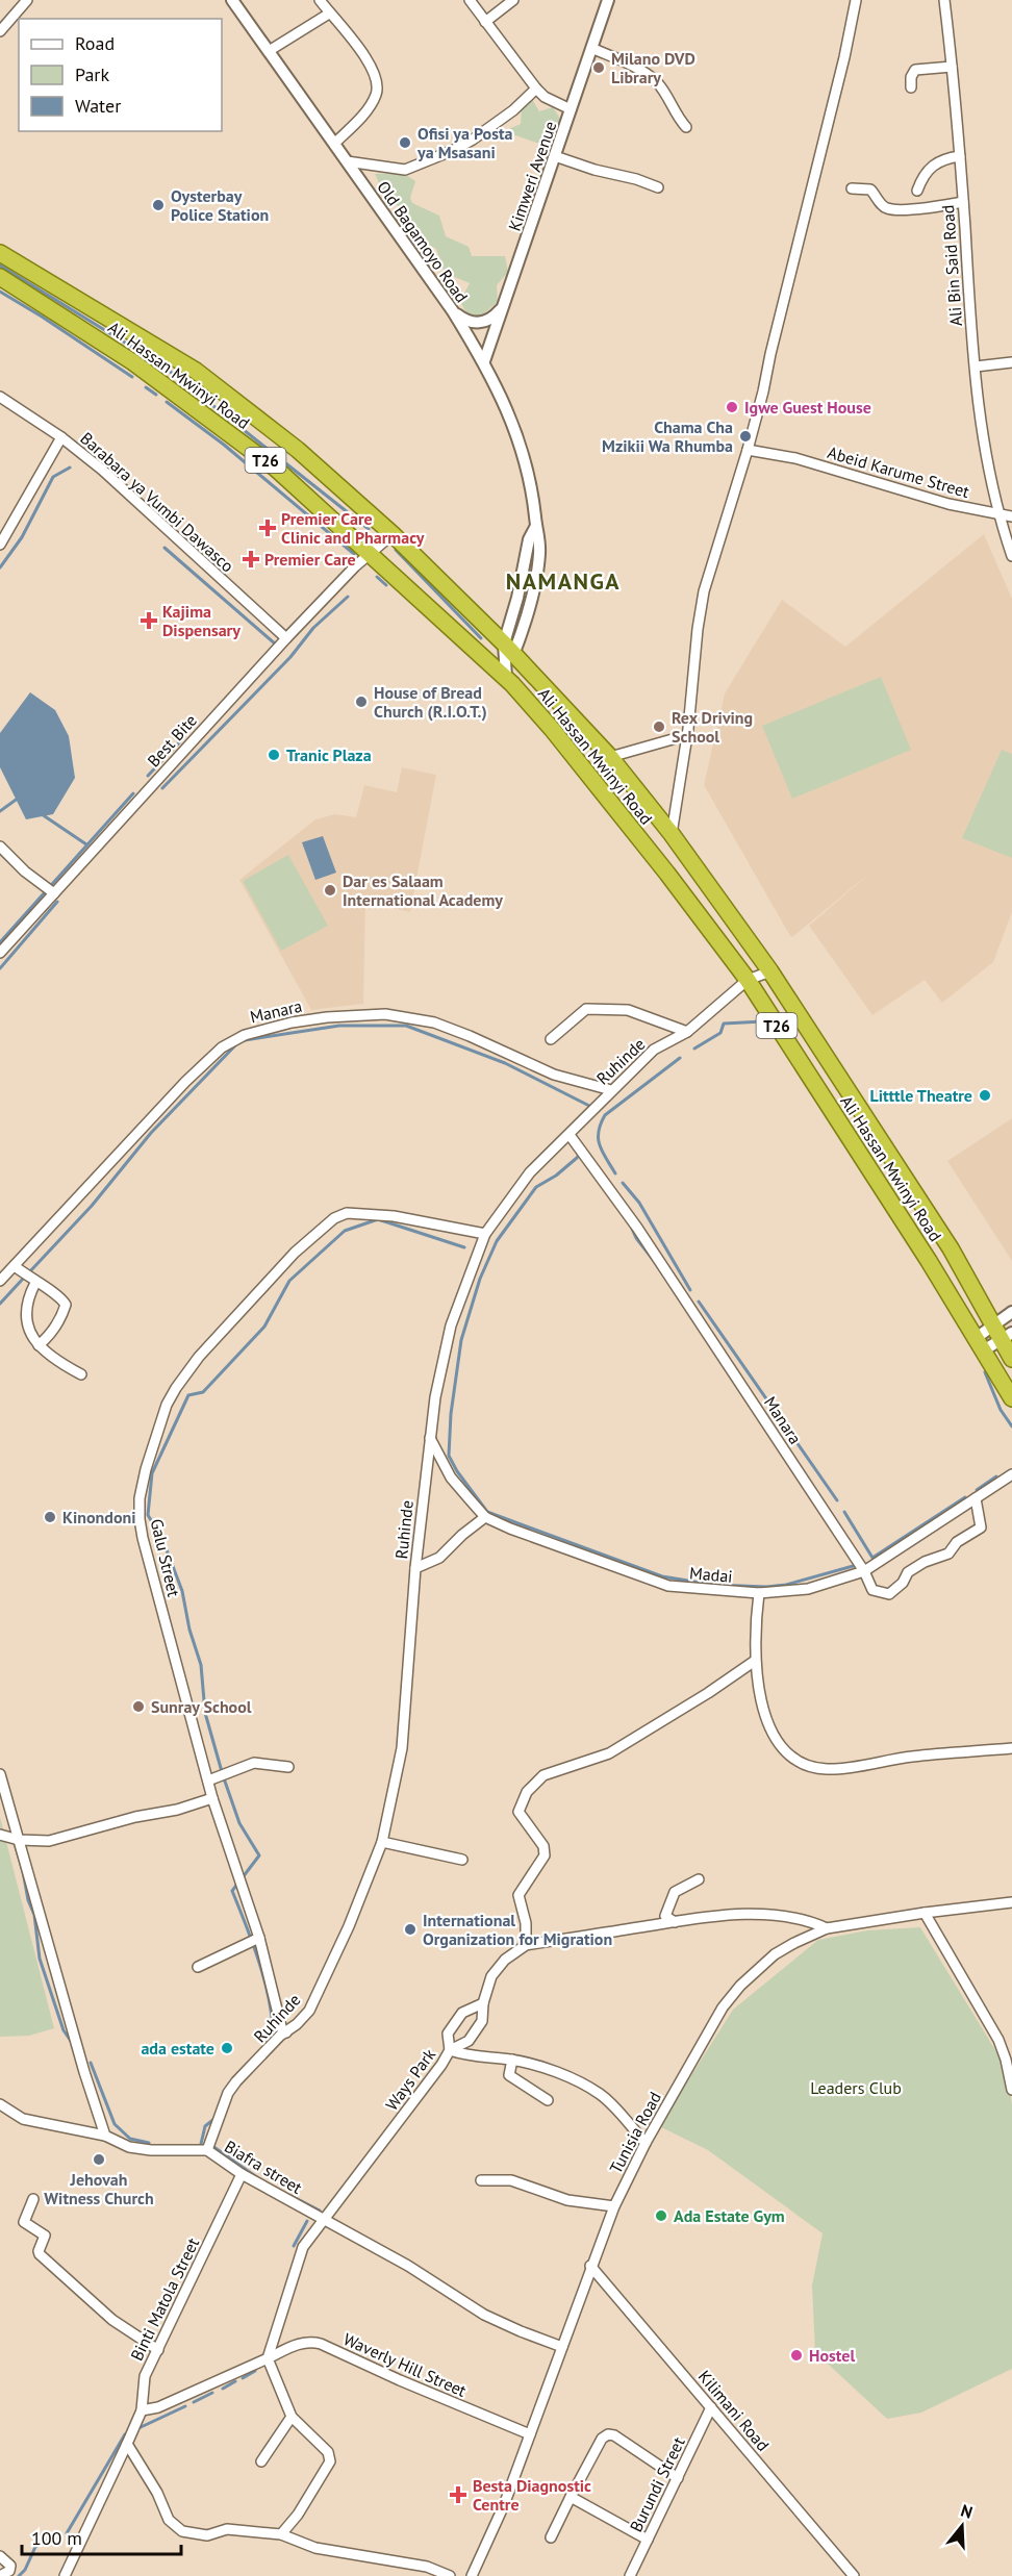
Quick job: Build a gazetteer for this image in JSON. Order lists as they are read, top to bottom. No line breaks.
{"streets":{"highway":["Ali Hassan Mwinyi Road","T26"],"street":["Kimweri Avenue","Old Bagamoyo Road","Ali Bin Said Road","Abeid Karume Street","Barabara ya Vumbi Dawasco","Best Bite","Manara","Ruhinde","Galu Street","Madai","Ways Park","Tunisia Road","Biafra street","Binti Matola Street","Waverly Hill Street","Kilimani Road","Burundi Street"]},"crossings":[["Kimweri Avenue","Old Bagamoyo Road"],["Old Bagamoyo Road","Ali Hassan Mwinyi Road"],["Ali Bin Said Road","Abeid Karume Street"],["Ali Hassan Mwinyi Road","Best Bite"],["Ali Hassan Mwinyi Road","Ruhinde"],["Barabara ya Vumbi Dawasco","Best Bite"],["Manara","Ruhinde"],["Manara","Madai"],["Ruhinde","Galu Street"],["Ruhinde","Madai"],["Ruhinde","Biafra street"],["Ways Park","Tunisia Road"],["Ways Park","Biafra street"],["Ways Park","Waverly Hill Street"],["Tunisia Road","Biafra street"],["Tunisia Road","Waverly Hill Street"],["Tunisia Road","Kilimani Road"],["Biafra street","Binti Matola Street"],["Kilimani Road","Burundi Street"]],"districts":["NAMANGA"],"parks":["Leaders Club"],"places":{"other":["Milano DVD Library","Ofisi ya Posta ya Msasani","Oysterbay Police Station","Igwe Guest House","Chama Cha Mzikii Wa Rhumba","House of Bread Church (R.I.O.T.)","Rex Driving School","Tranic Plaza","Dar es Salaam International Academy","Litttle Theatre","Kinondoni","Sunray School","International Organization for Migration","ada estate","Jehovah Witness Church","Ada Estate Gym","Hostel"],"health":["Premier Care Clinic and Pharmacy","Premier Care","Kajima Dispensary","Besta Diagnostic Centre"]},"legend":["Road","Park","Water"],"scale_bar":"100 m","north":"top"}
